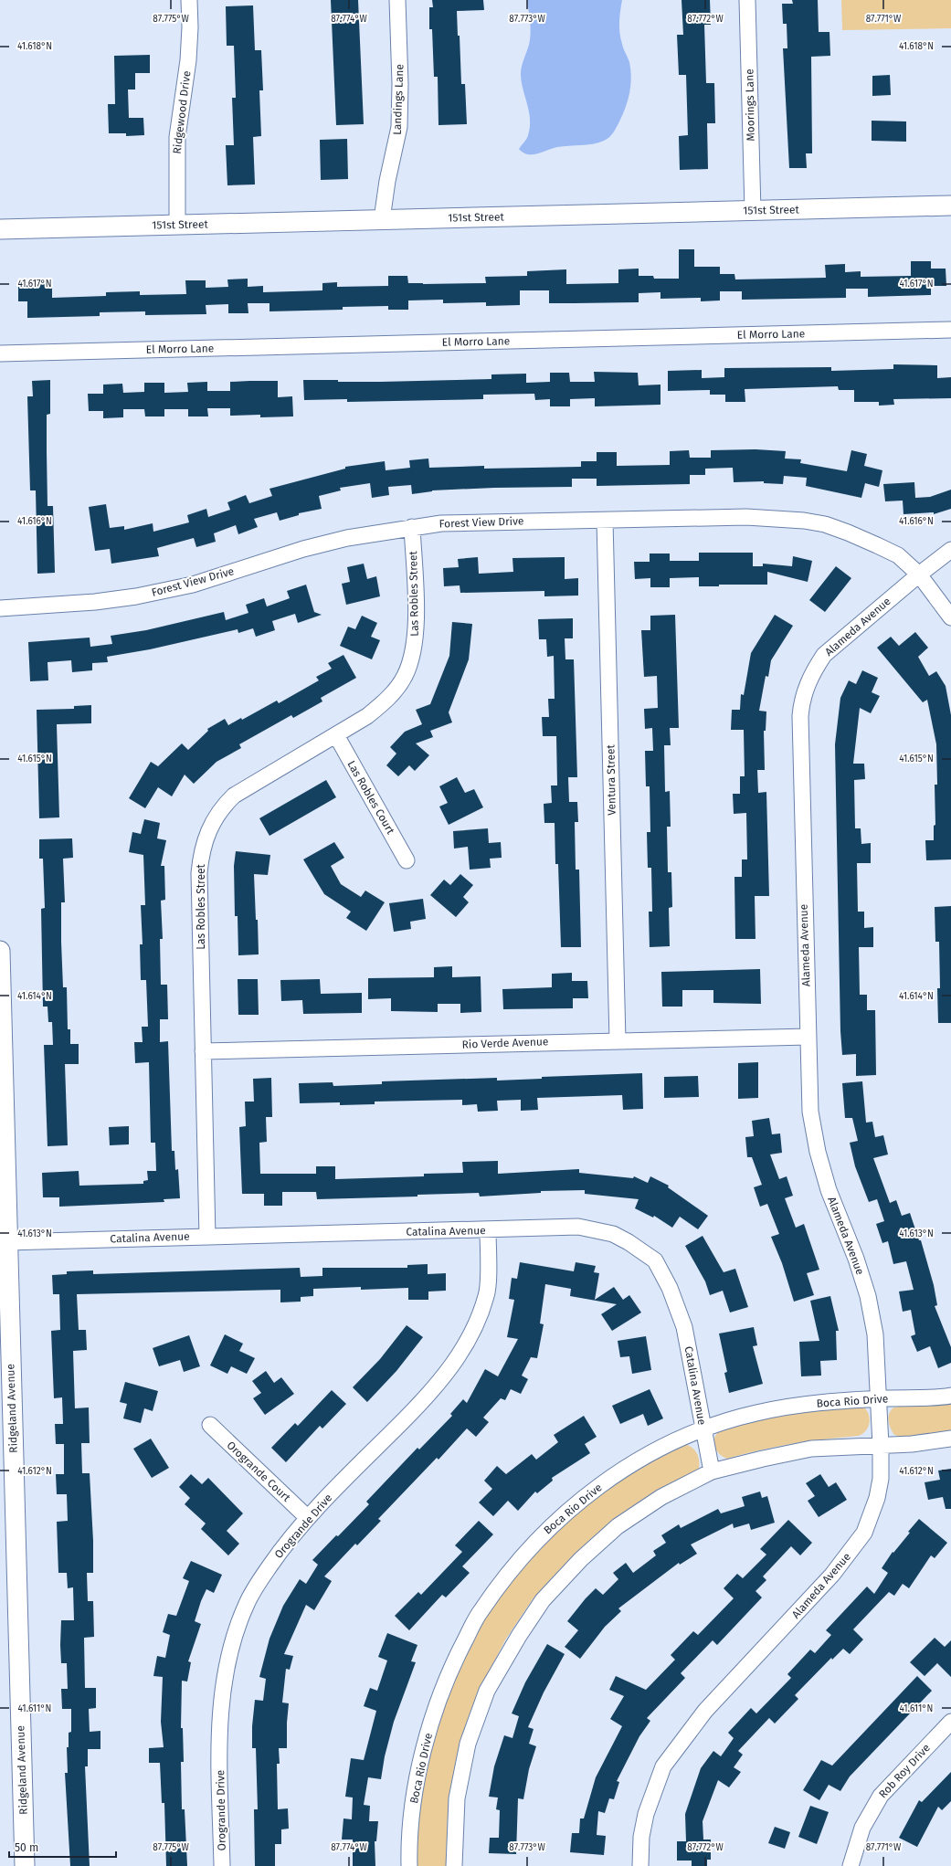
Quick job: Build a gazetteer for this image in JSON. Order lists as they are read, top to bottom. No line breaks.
{"streets":{"street":["Landings Lane","Moorings Lane","Ridgewood Drive","151st Street","El Morro Lane","Forest View Drive","Las Robles Street","Alameda Avenue","Ventura Street","Las Robles Court","Rio Verde Avenue","Catalina Avenue","Boca Rio Drive","Ridgeland Avenue","Orogrande Court","Orogrande Drive","Rob Roy Drive"]},"crossings":[["Landings Lane","151st Street"],["Moorings Lane","151st Street"],["Ridgewood Drive","151st Street"],["Forest View Drive","Las Robles Street"],["Forest View Drive","Alameda Avenue"],["Forest View Drive","Ventura Street"],["Las Robles Street","Las Robles Court"],["Las Robles Street","Rio Verde Avenue"],["Las Robles Street","Catalina Avenue"],["Alameda Avenue","Rio Verde Avenue"],["Alameda Avenue","Boca Rio Drive"],["Ventura Street","Rio Verde Avenue"],["Catalina Avenue","Boca Rio Drive"],["Catalina Avenue","Ridgeland Avenue"],["Catalina Avenue","Orogrande Drive"],["Orogrande Court","Orogrande Drive"]],"scale_bar":"50 m","coordinates":["87.775°W","87.774°W","87.773°W","87.772°W","87.771°W","41.618°N","41.617°N","41.616°N","41.615°N","41.614°N","41.613°N","41.612°N","41.611°N"]}
